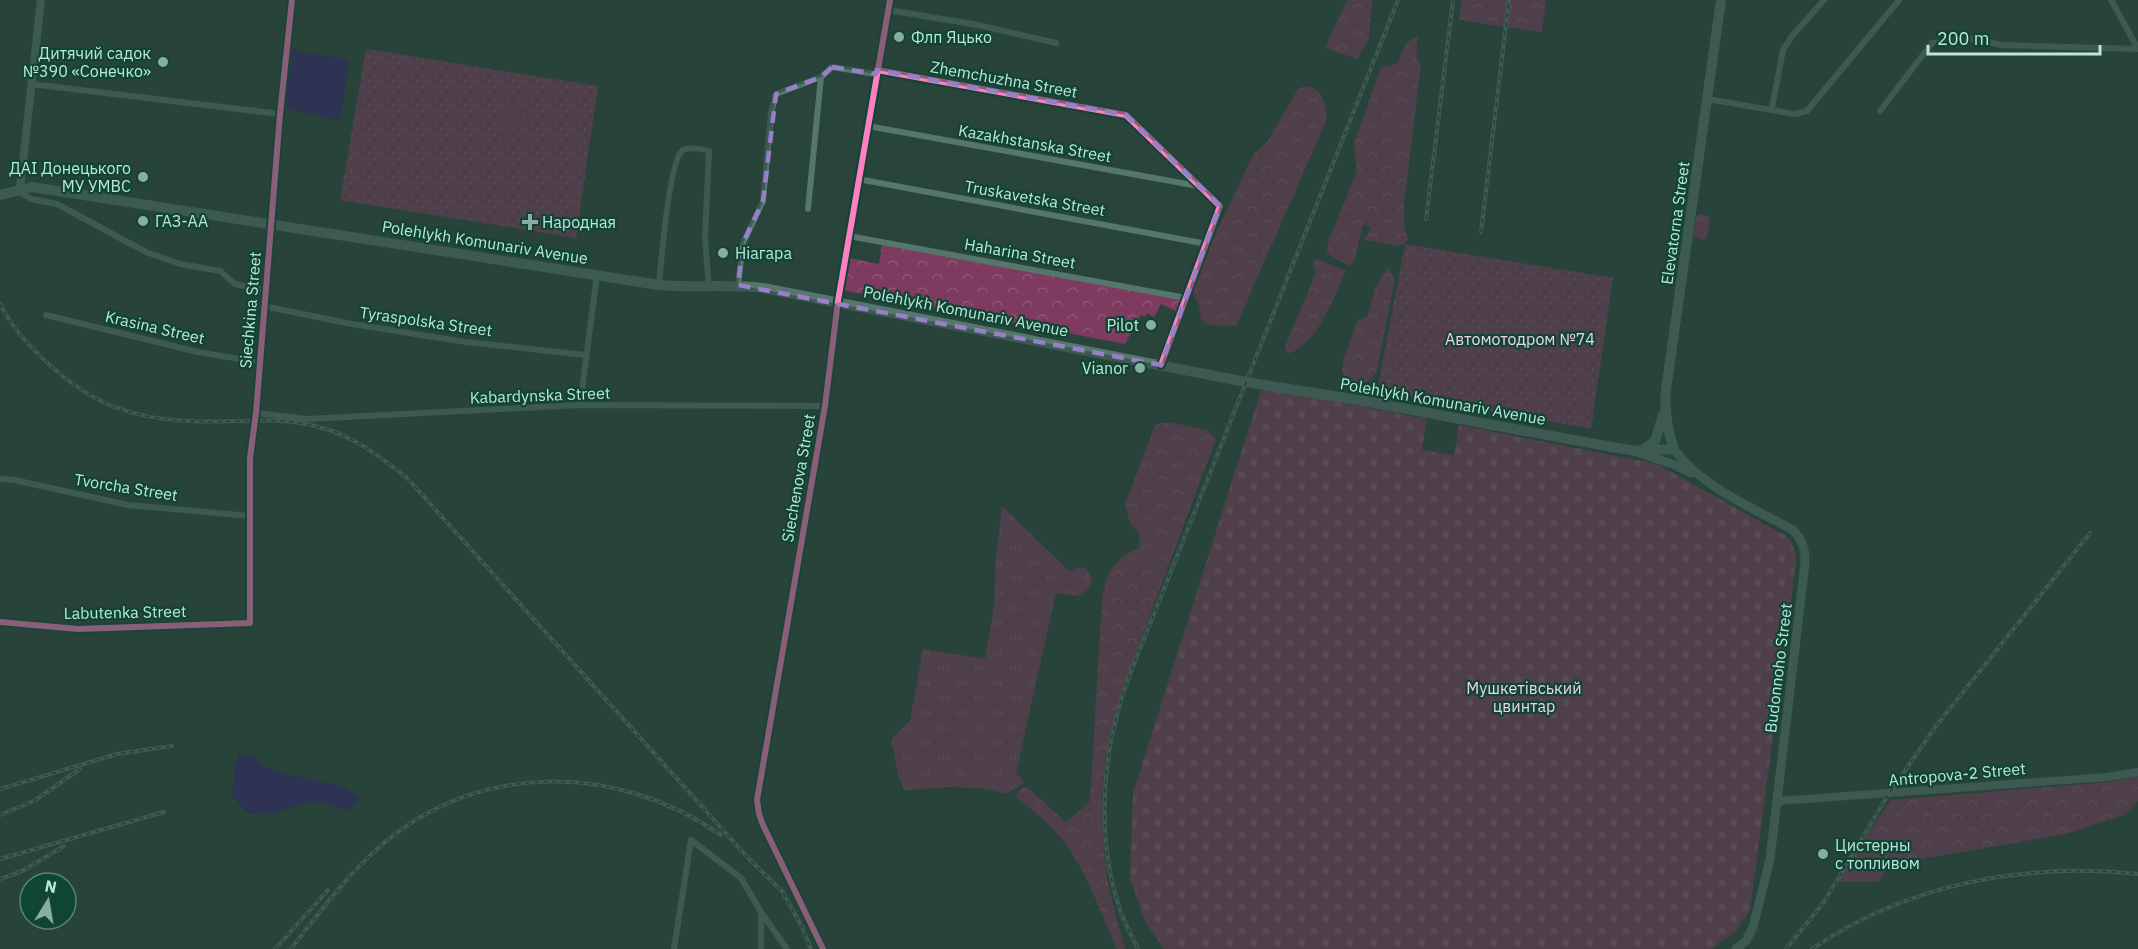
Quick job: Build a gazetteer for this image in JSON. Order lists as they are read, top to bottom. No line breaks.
{"streets":{"main road":["Elevatorna Street","Polehlykh Komunariv Avenue","Budonnoho Street"],"street":["Zhemchuzhna Street","Kazakhstanska Street","Truskavetska Street","Haharina Street","Siechkina Street","Tyraspolska Street","Krasina Street","Kabardynska Street","Siechenova Street","Tvorcha Street","Labutenka Street","Antropova-2 Street"]},"crossings":[["Zhemchuzhna Street","Kazakhstanska Street"],["Zhemchuzhna Street","Siechenova Street"],["Kazakhstanska Street","Siechenova Street"],["Truskavetska Street","Siechenova Street"],["Elevatorna Street","Polehlykh Komunariv Avenue"],["Elevatorna Street","Budonnoho Street"],["Polehlykh Komunariv Avenue","Siechkina Street"],["Polehlykh Komunariv Avenue","Siechenova Street"],["Polehlykh Komunariv Avenue","Budonnoho Street"],["Haharina Street","Siechenova Street"],["Siechkina Street","Tyraspolska Street"],["Siechkina Street","Krasina Street"],["Siechkina Street","Kabardynska Street"],["Siechkina Street","Tvorcha Street"],["Siechkina Street","Labutenka Street"],["Kabardynska Street","Siechenova Street"],["Budonnoho Street","Antropova-2 Street"]],"parks":["Автомотодром №74","Мушкетівський цвинтар"],"places":{"other":["Флп Яцько","Дитячий садок №390 «Сонечко»","ДАІ Донецького МУ УМВС","ГАЗ-АА","Ніагара","Pilot","Vianor","Цистерны с топливом"],"health":["Народная"]},"scale_bar":"200 m","north":"top"}
